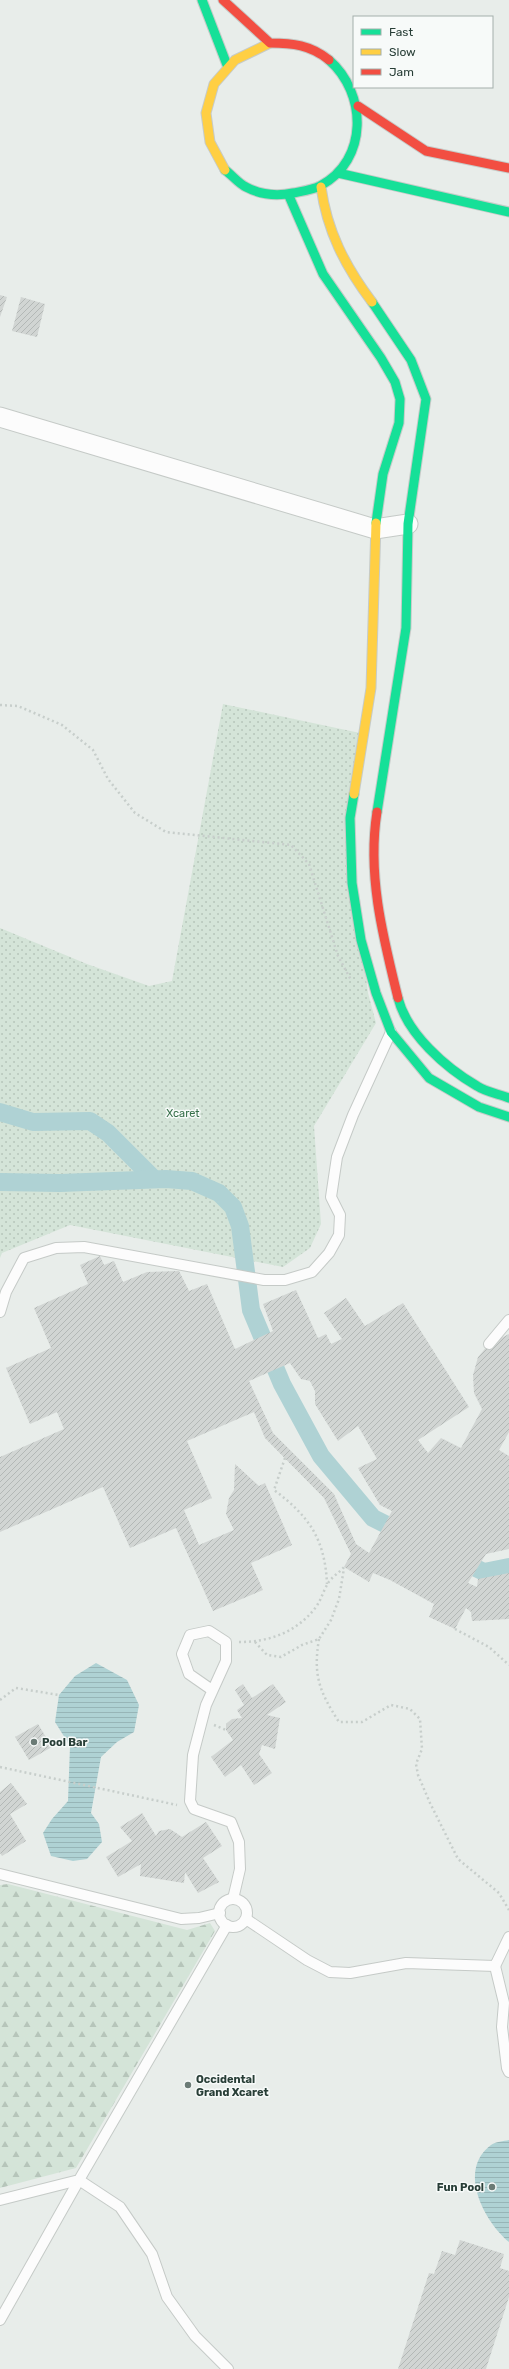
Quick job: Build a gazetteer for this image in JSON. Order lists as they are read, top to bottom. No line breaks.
{"parks":["Xcaret"],"places":["Pool Bar","Occidental Grand Xcaret","Fun Pool"],"legend":["Fast","Slow","Jam"]}
